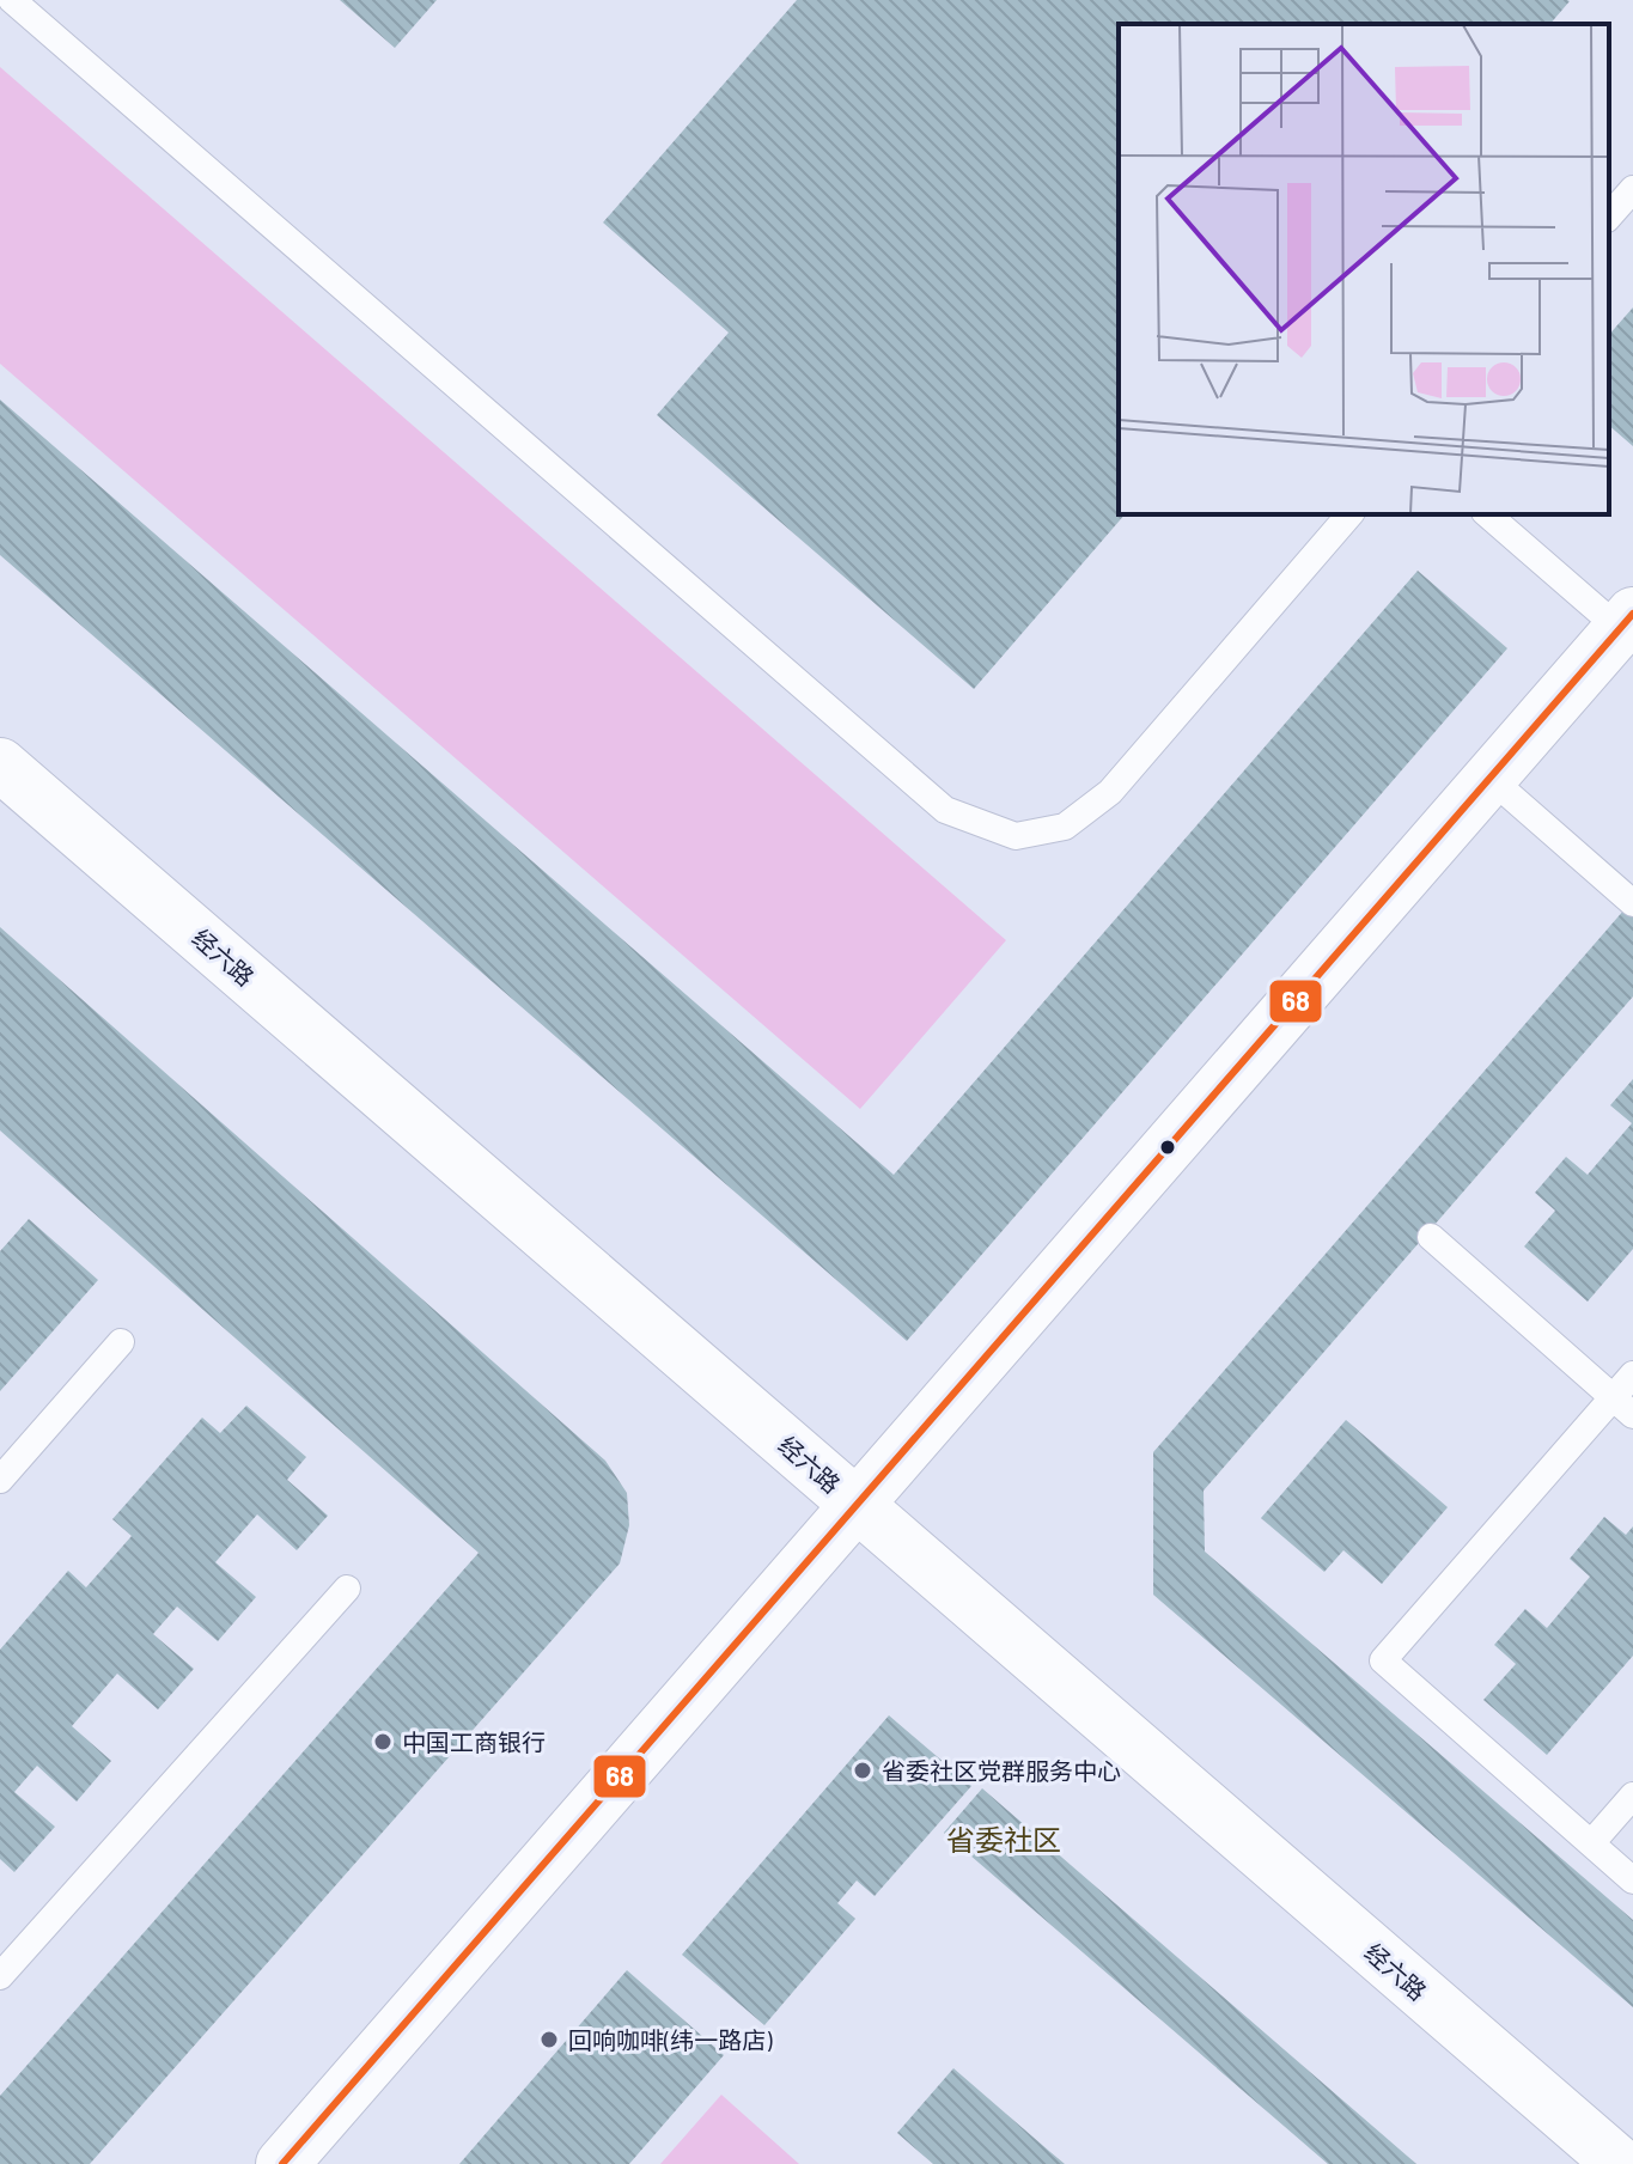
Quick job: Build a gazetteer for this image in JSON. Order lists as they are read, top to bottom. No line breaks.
{"streets":{"street":["经六路"]},"districts":["省委社区"],"places":["中国工商银行","省委社区党群服务中心","回响咖啡(纬一路店)"],"lines":["transit line 68"]}
